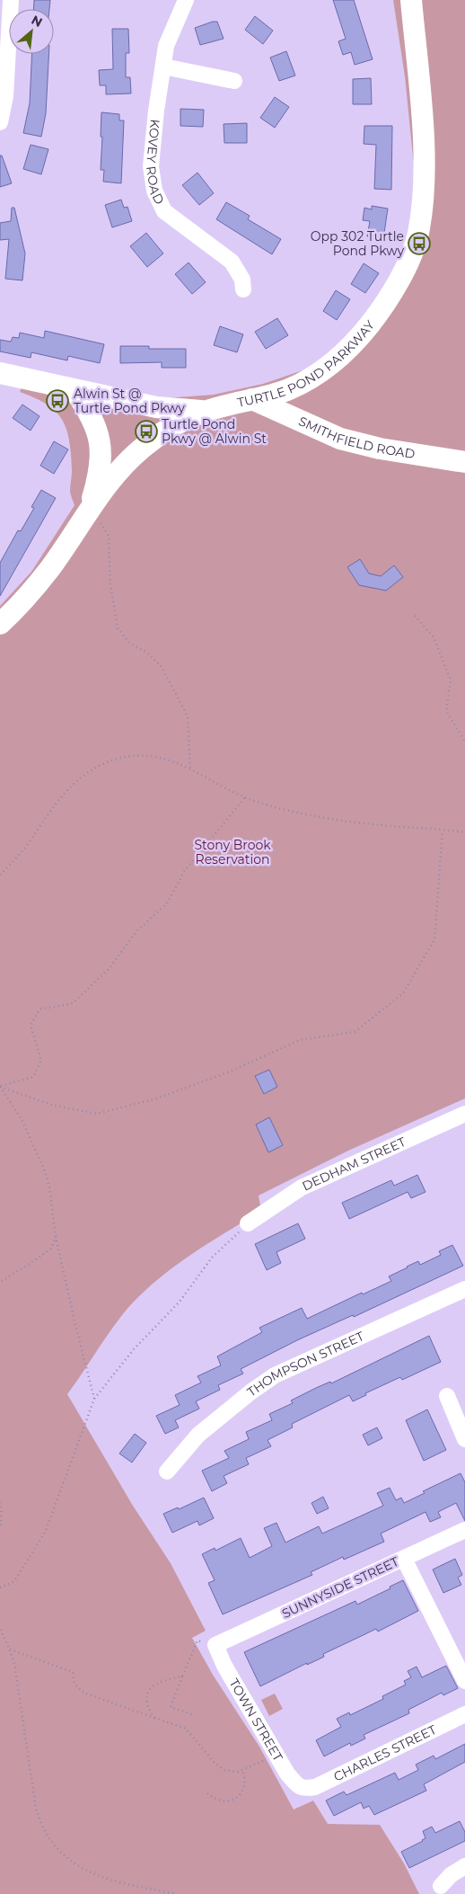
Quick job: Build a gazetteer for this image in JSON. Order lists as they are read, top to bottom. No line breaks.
{"streets":{"main road":["TURTLE POND PARKWAY","SMITHFIELD ROAD"],"street":["KOVEY ROAD","DEDHAM STREET","THOMPSON STREET","SUNNYSIDE STREET","TOWN STREET","CHARLES STREET"]},"crossings":[["TURTLE POND PARKWAY","SMITHFIELD ROAD"],["SUNNYSIDE STREET","TOWN STREET"],["TOWN STREET","CHARLES STREET"]],"parks":["Stony Brook Reservation"],"places":{"bus stop":["Opp 302 Turtle Pond Pkwy","Alwin St @ Turtle Pond Pkwy","Turtle Pond Pkwy @ Alwin St"]},"north":"top right"}
